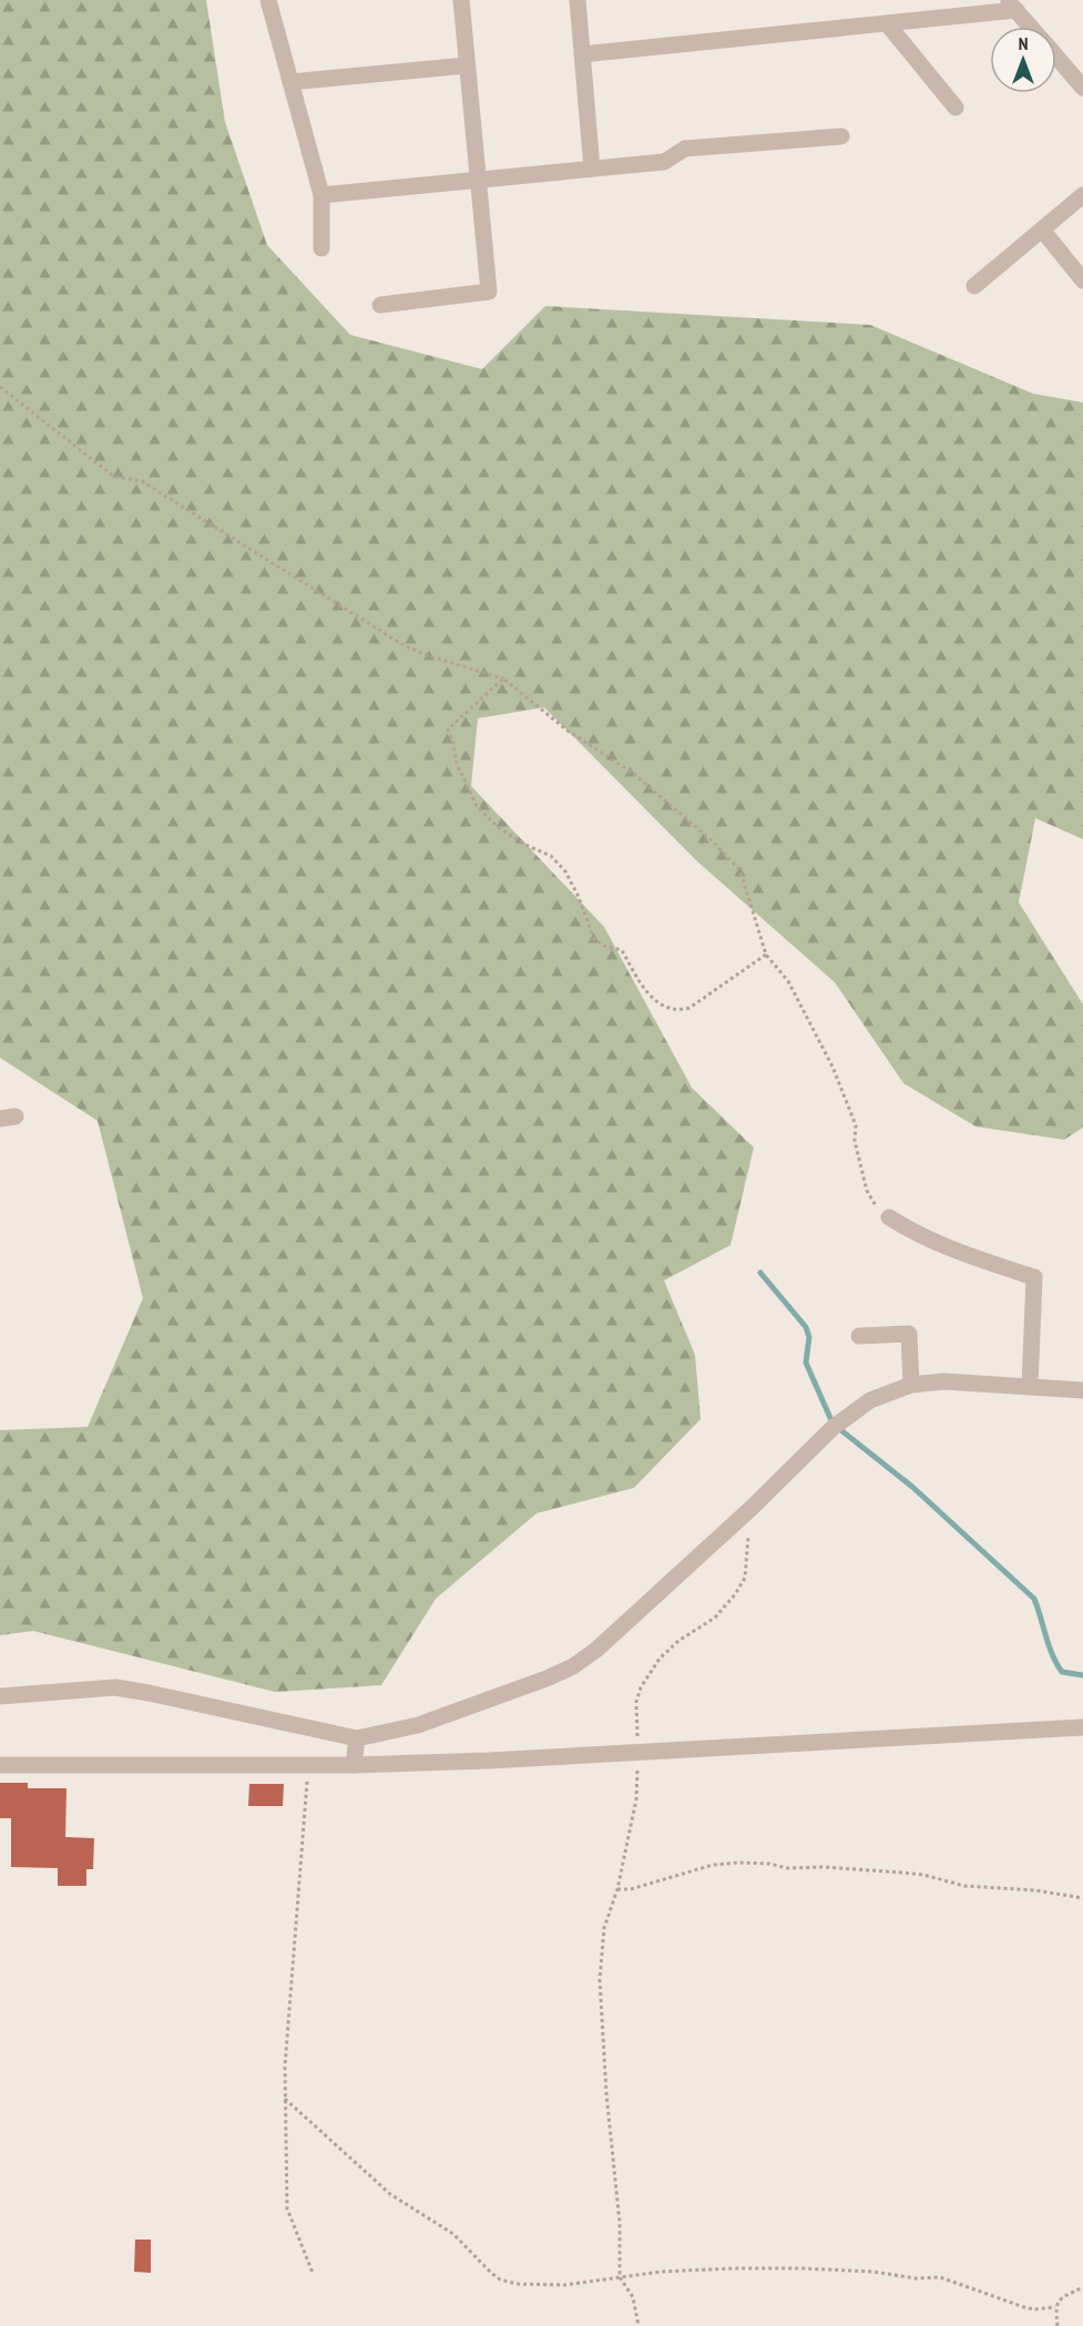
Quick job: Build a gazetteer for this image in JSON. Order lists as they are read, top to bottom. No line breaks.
{"north":"top"}
